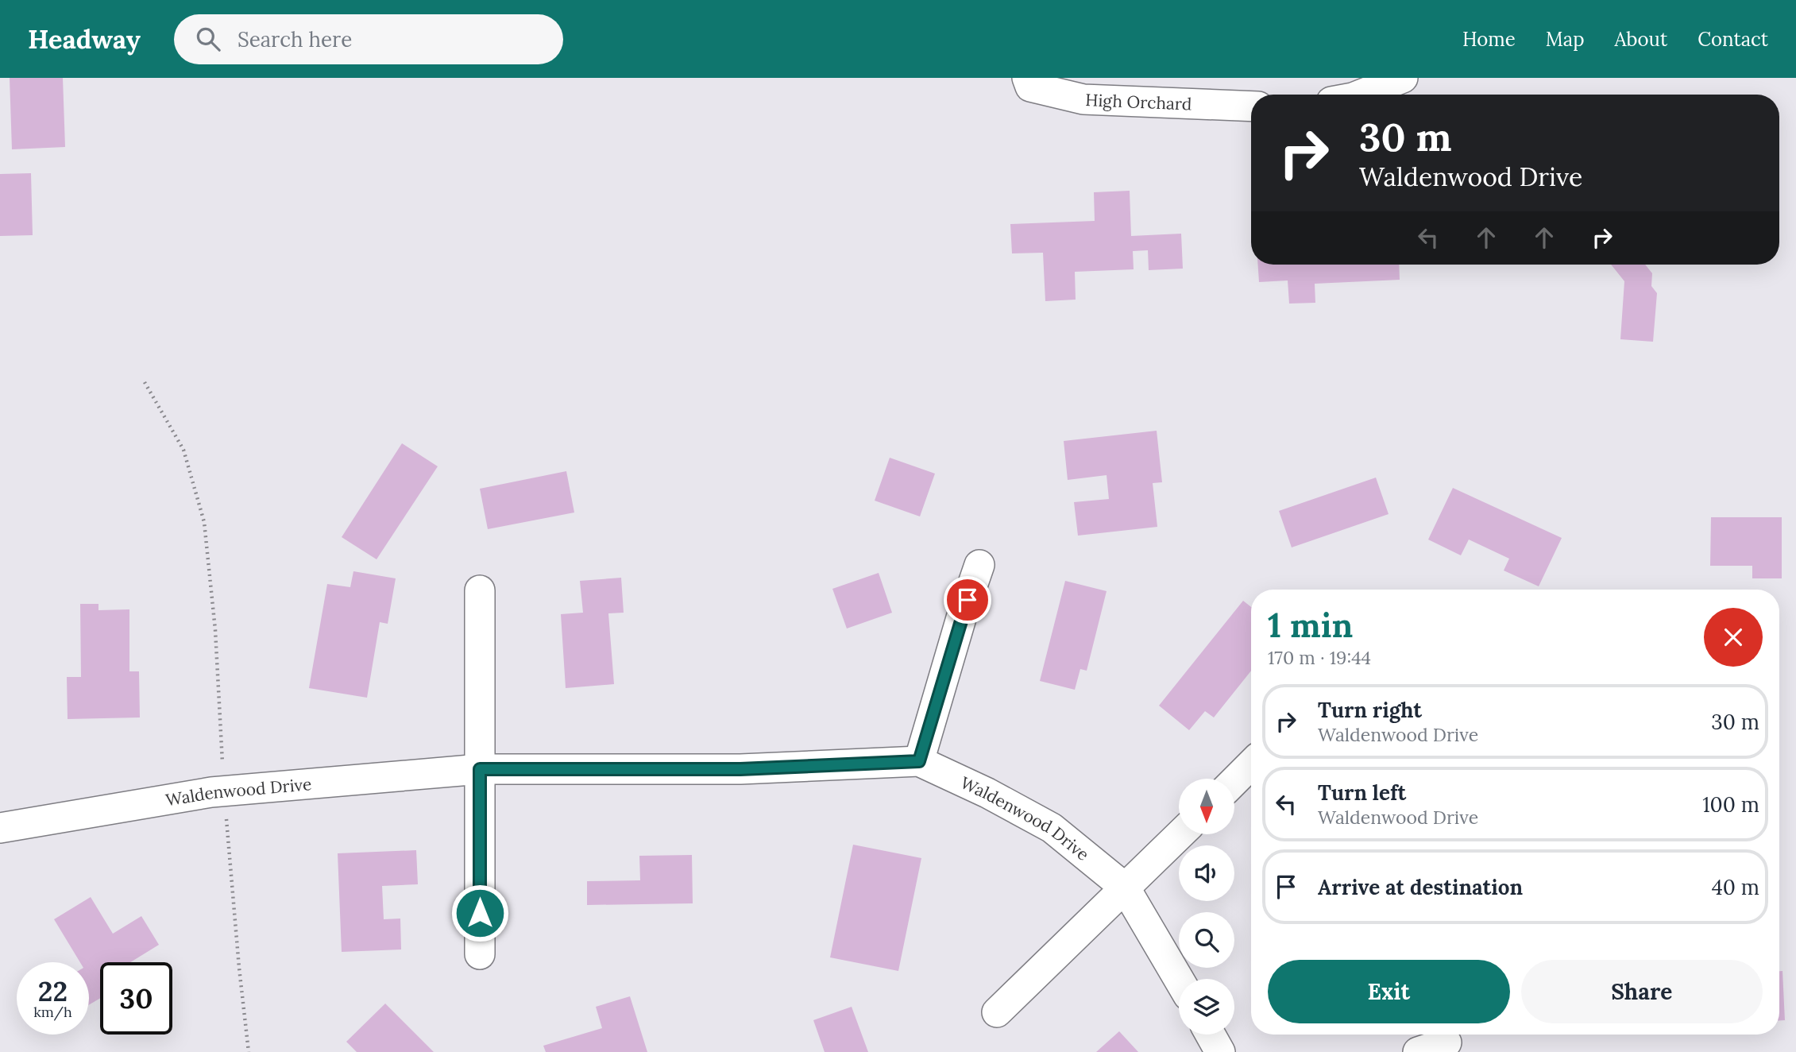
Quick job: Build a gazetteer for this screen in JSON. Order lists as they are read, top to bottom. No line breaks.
{"streets":{"street":["High Orchard","Waldenwood Drive"]},"north":"bottom","page":{"header":"Headway","search":"Search here","nav":["Home","Map","About","Contact"],"turn":["30 m","Waldenwood Drive"],"heading":["1 min","170 m · 19:44"],"list":[{"name":"Turn right","note":"Waldenwood Drive","value":"30 m"},{"name":"Turn left","note":"Waldenwood Drive","value":"100 m"},{"name":"Arrive at destination","value":"40 m"}],"buttons":["Exit","Share"],"speed":"22 km/h","limit":"30"}}
